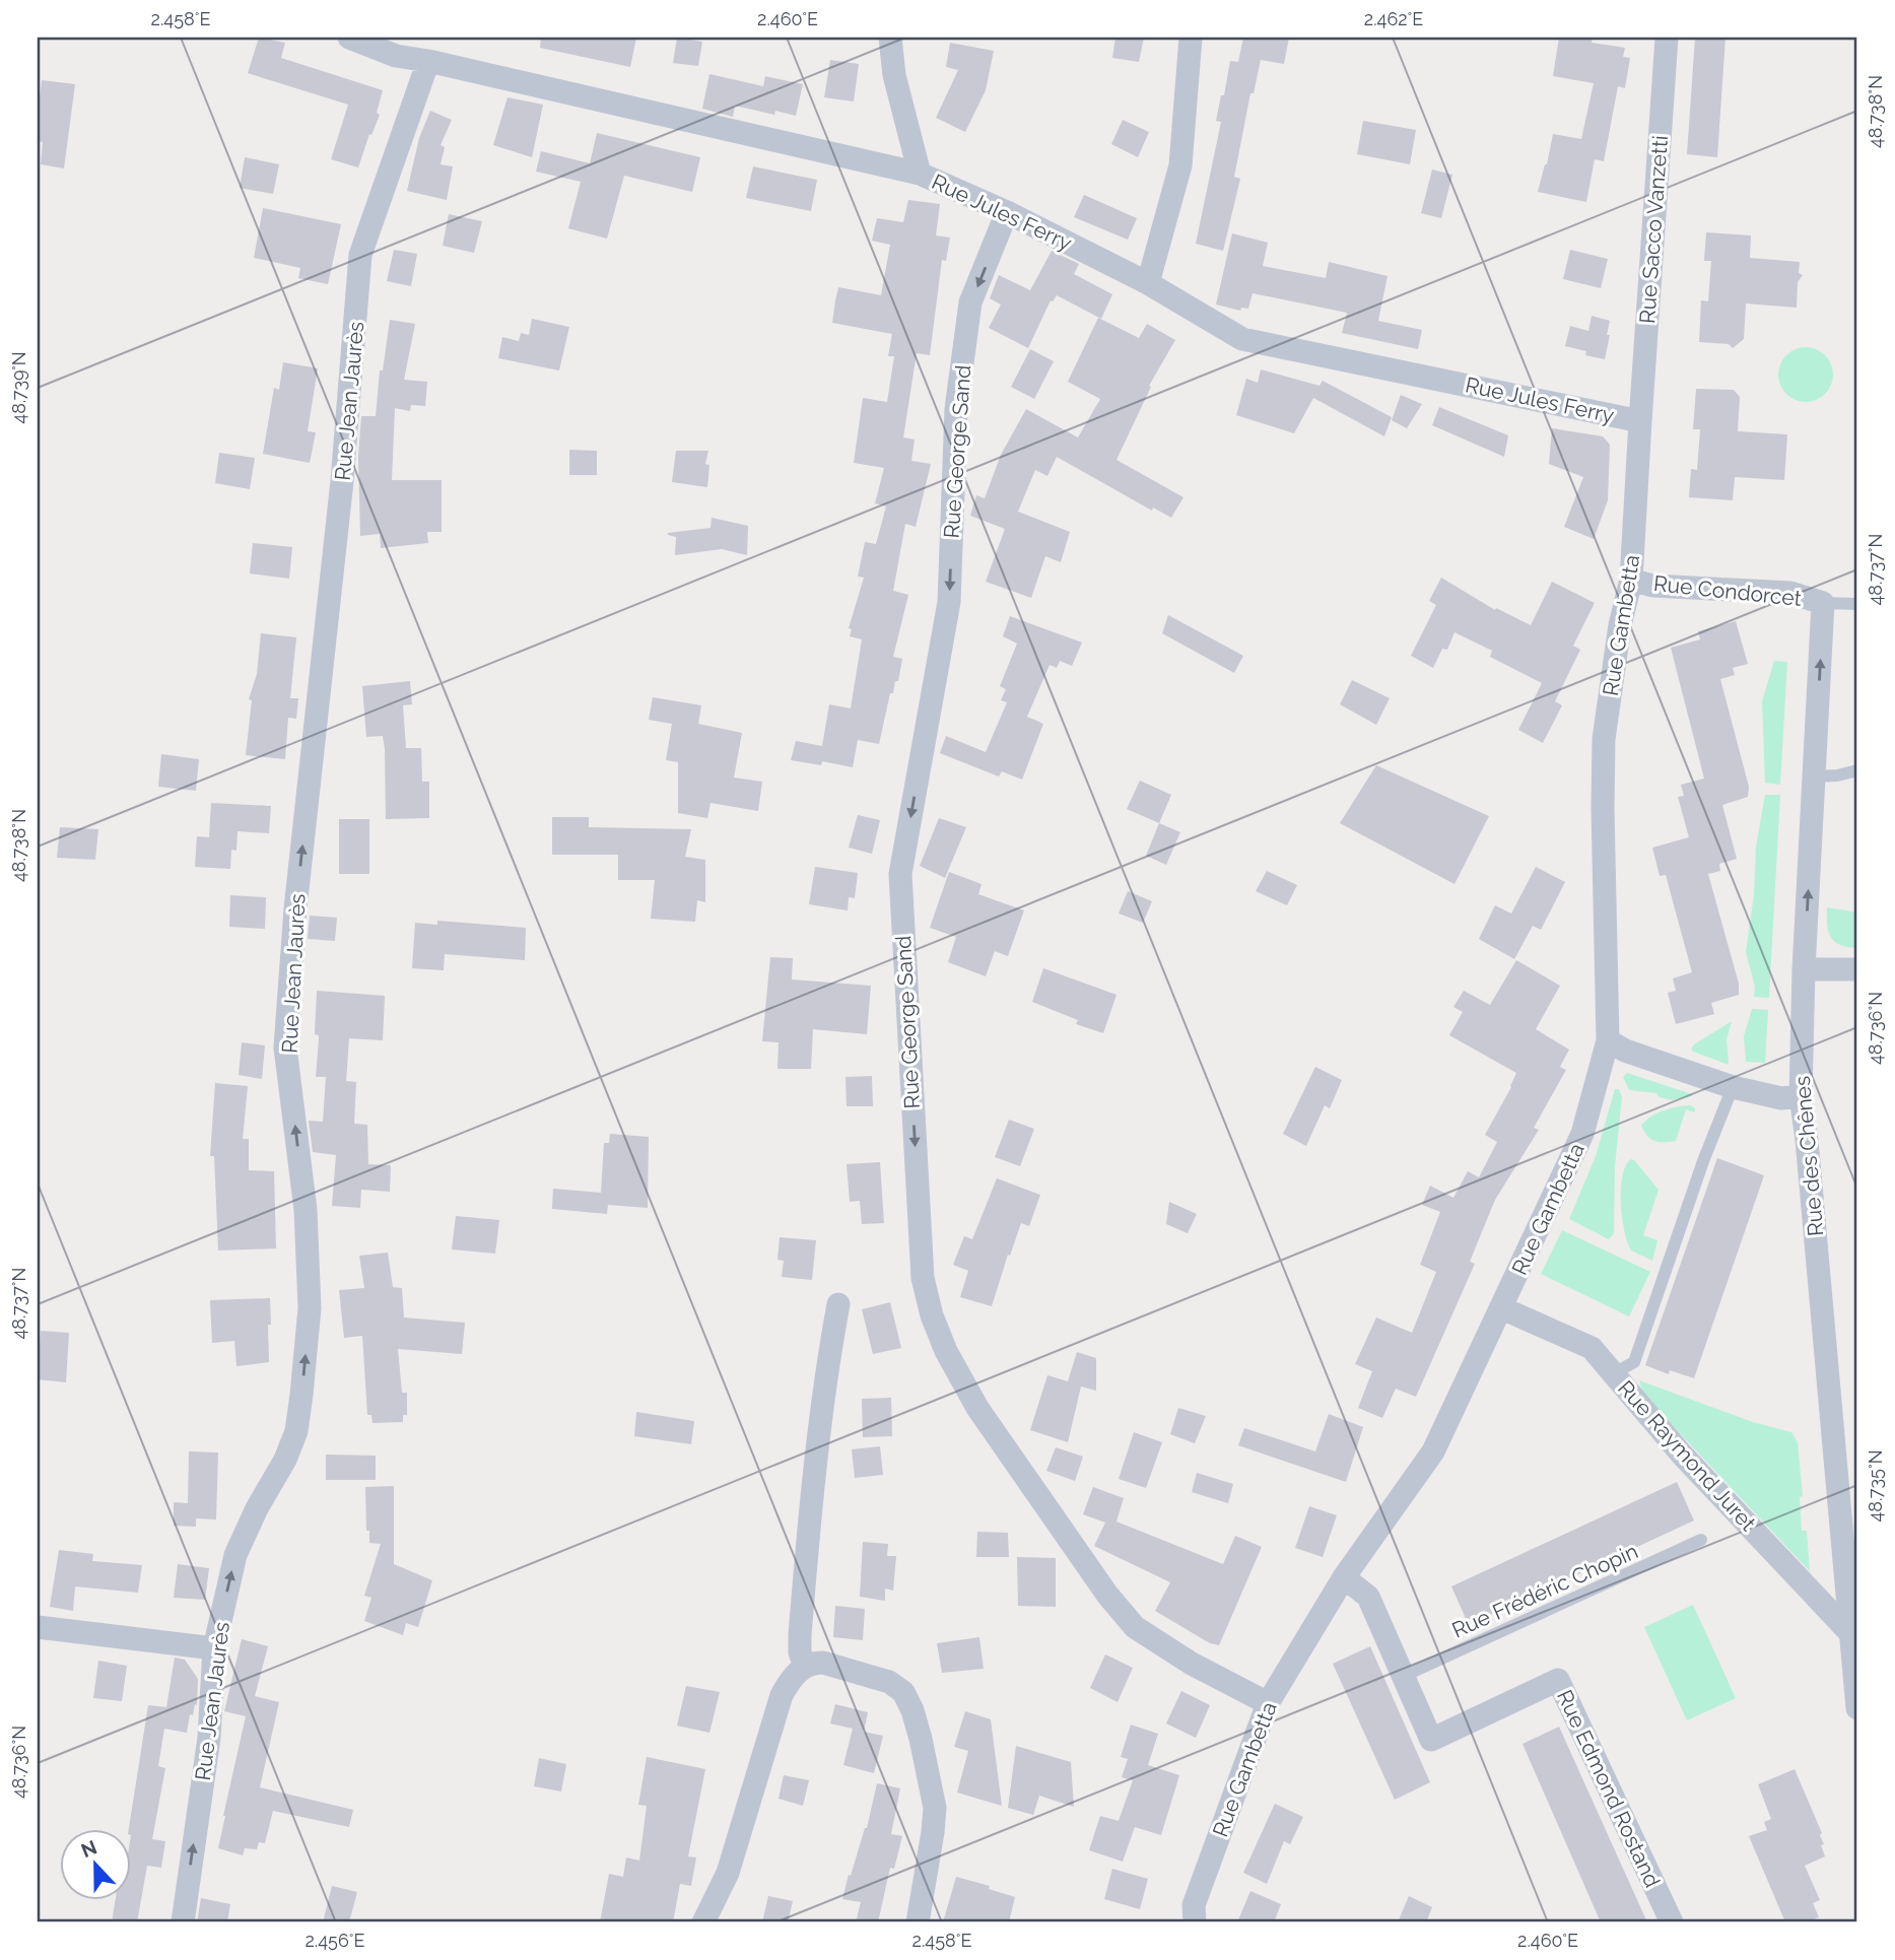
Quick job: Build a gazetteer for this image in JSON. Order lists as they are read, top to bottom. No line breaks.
{"streets":{"street":["Rue Jules Ferry","Rue Sacco Vanzetti","Rue Jean Jaurès","Rue George Sand","Rue Condorcet","Rue Gambetta","Rue des Chênes","Rue Raymond Juret","Rue Edmond Rostand"],"lane":["Rue Frédéric Chopin"]},"crossings":[["Rue Jules Ferry","Rue Sacco Vanzetti"],["Rue Jules Ferry","Rue Jean Jaurès"],["Rue Jules Ferry","Rue George Sand"],["Rue Jules Ferry","Rue Gambetta"],["Rue Sacco Vanzetti","Rue Gambetta"],["Rue George Sand","Rue Gambetta"],["Rue Condorcet","Rue Gambetta"],["Rue Condorcet","Rue des Chênes"],["Rue Gambetta","Rue Raymond Juret"],["Rue Gambetta","Rue Edmond Rostand"],["Rue des Chênes","Rue Raymond Juret"],["Rue Frédéric Chopin","Rue Edmond Rostand"]],"one_way":["Rue Jean Jaurès","Rue George Sand"],"north":"top","coordinates":["2.458°E","2.460°E","2.462°E","48.738°N","48.739°N","48.737°N","48.736°N","48.735°N","2.456°E"]}
